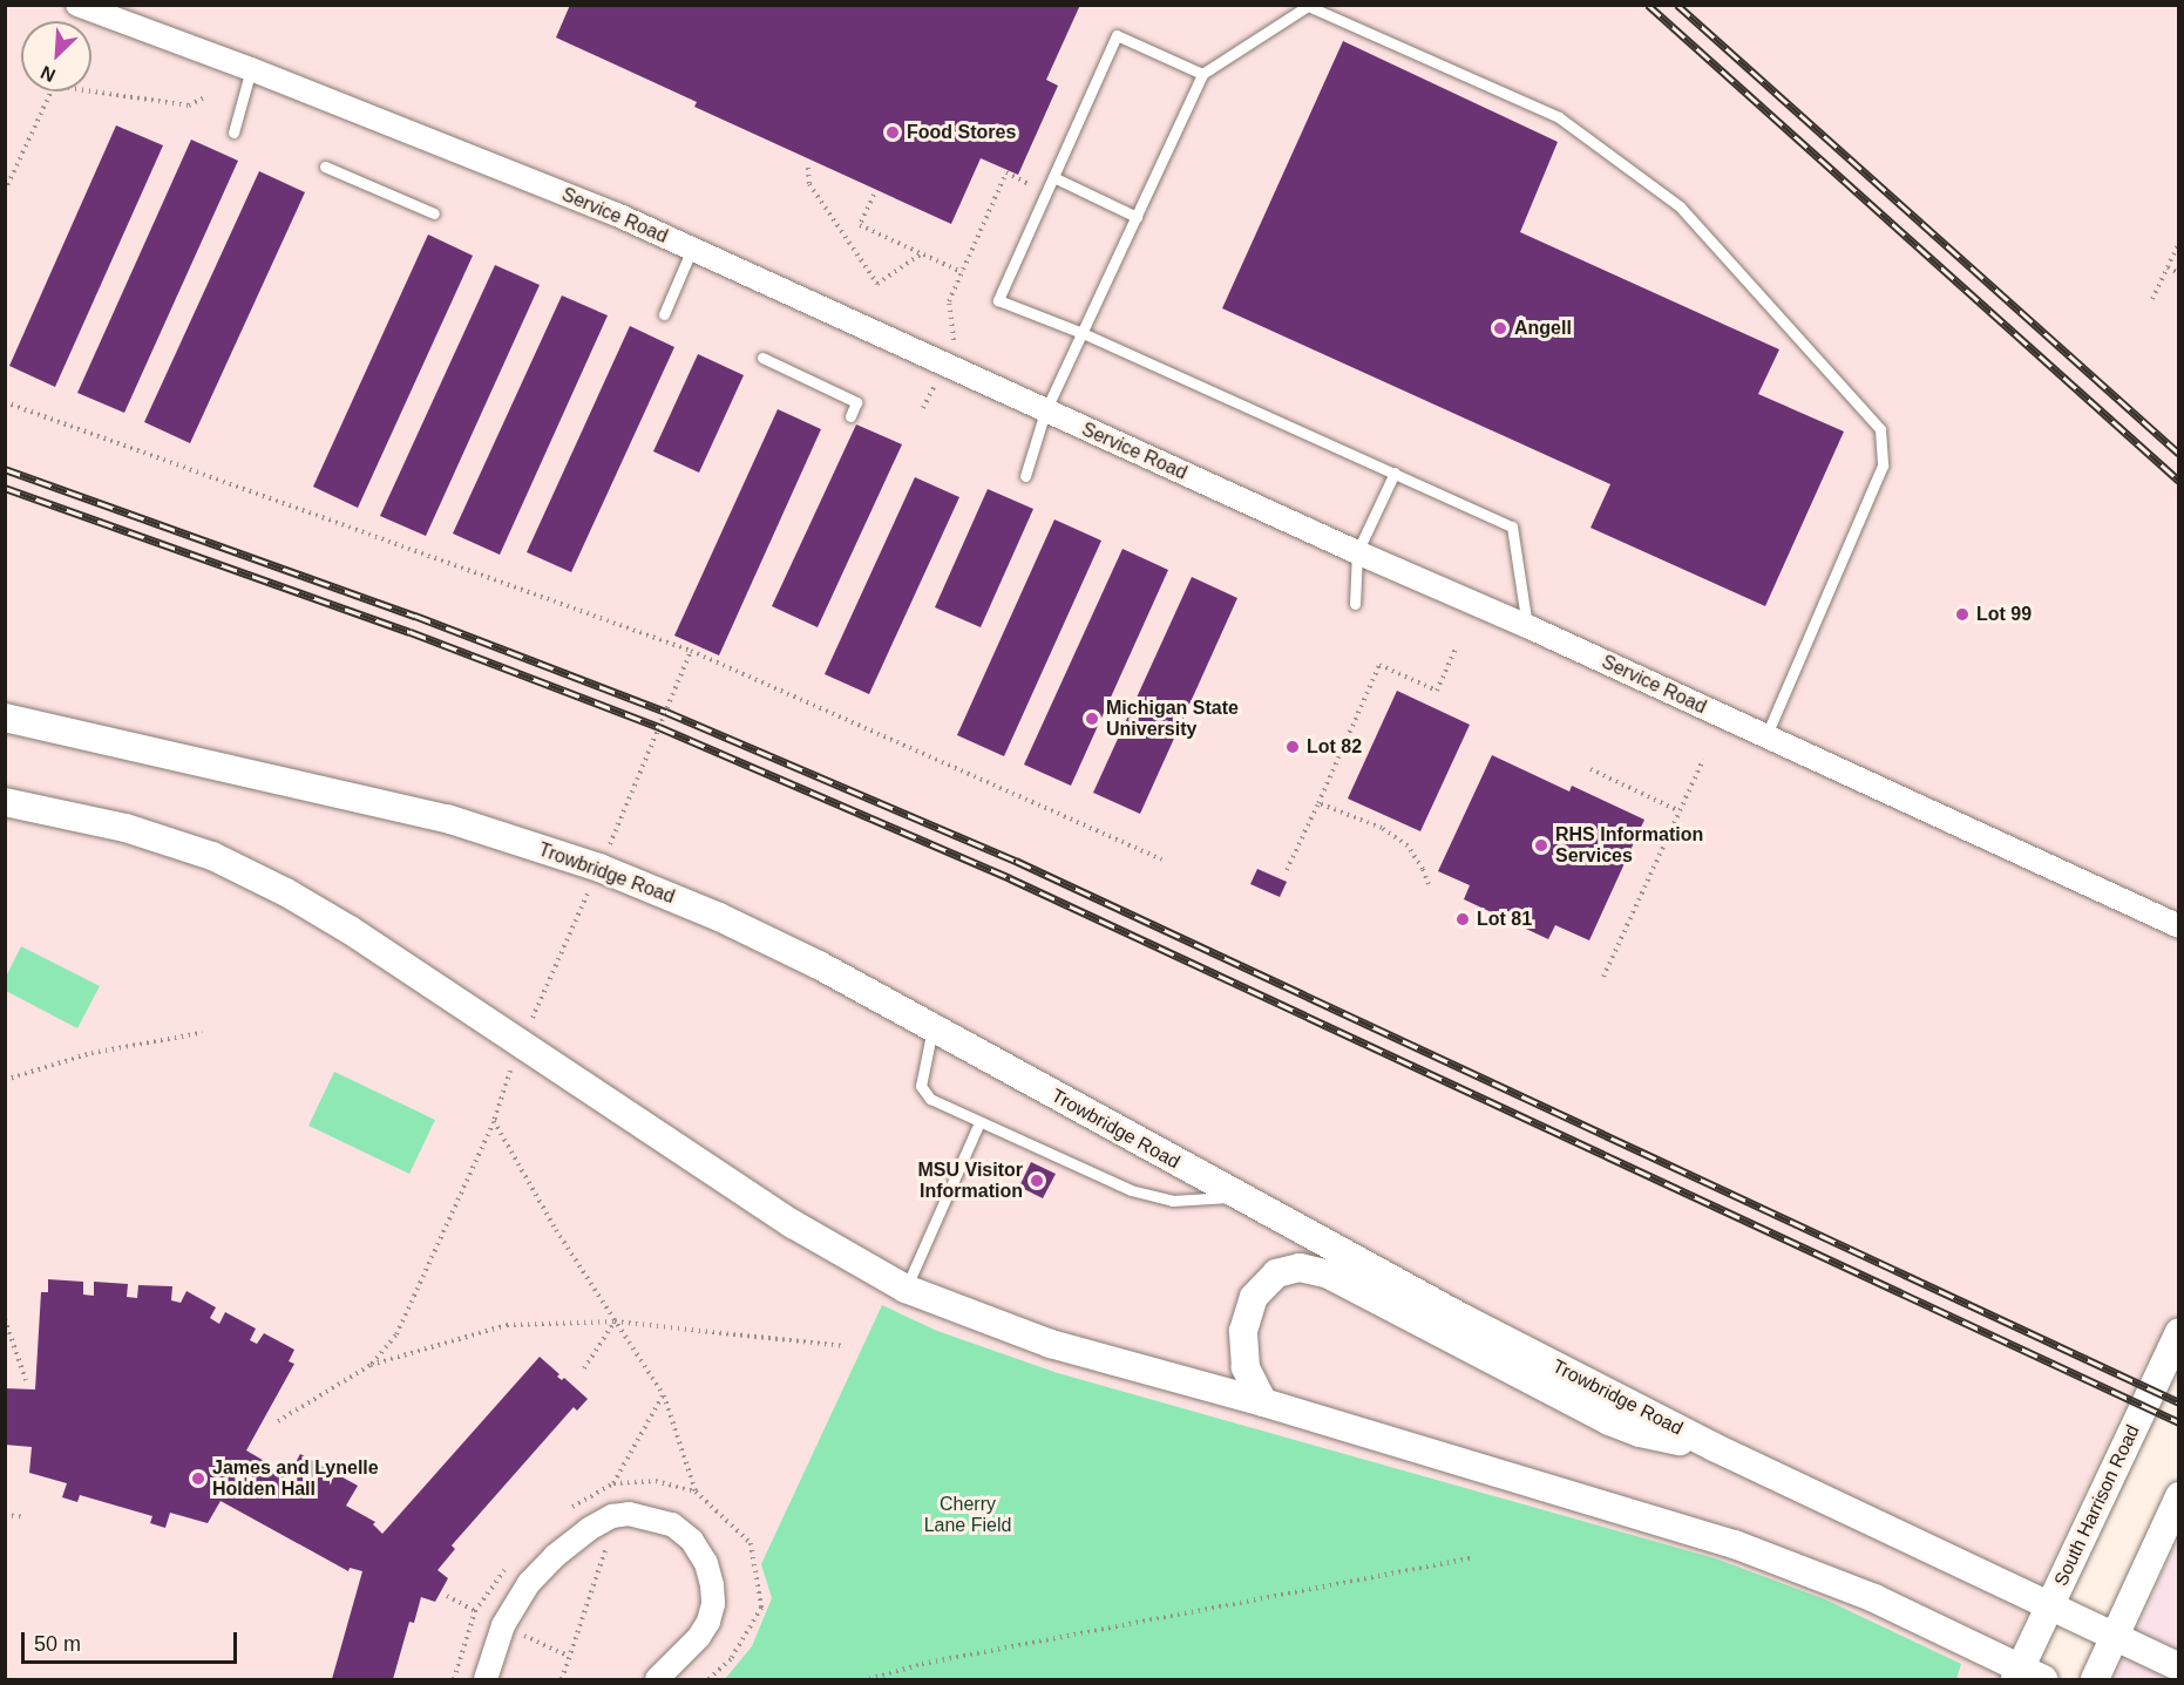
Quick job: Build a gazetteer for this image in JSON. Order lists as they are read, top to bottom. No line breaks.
{"streets":{"street":["Service Road","Trowbridge Road","South Harrison Road"]},"crossings":[["Trowbridge Road","South Harrison Road"]],"parks":["Cherry Lane Field"],"places":["Food Stores","Angell","Lot 99","Michigan State University","Lot 82","RHS Information Services","Lot 81","MSU Visitor Information","James and Lynelle Holden Hall"],"scale_bar":"50 m","north":"bottom left"}
